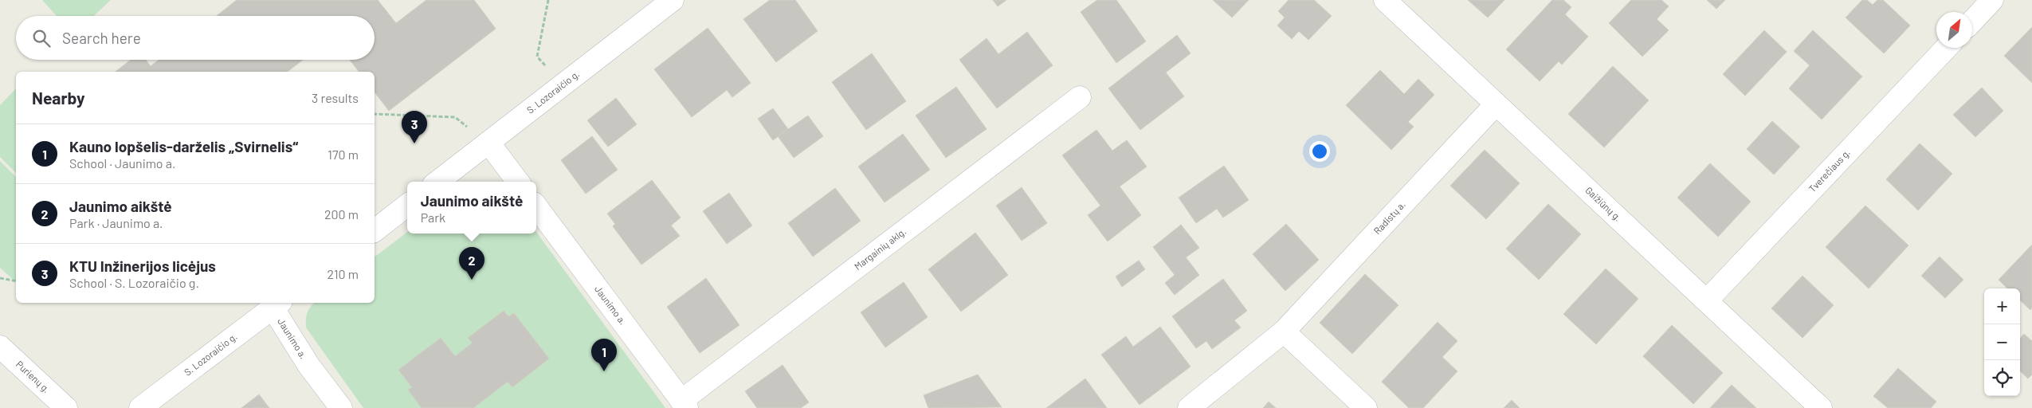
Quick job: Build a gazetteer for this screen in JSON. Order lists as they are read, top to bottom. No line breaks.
{"streets":{"street":["S. Lozoraičio g.","Tverečiaus g.","Gaižiūnų g.","Radistų a.","Margainių aklg.","Jaunimo a.","Purienų g."]},"crossings":[["S. Lozoraičio g.","Jaunimo a."],["Tverečiaus g.","Gaižiūnų g."],["Gaižiūnų g.","Radistų a."],["Margainių aklg.","Jaunimo a."]],"north":"top right","page":{"search":"Search here","heading":["Nearby","3 results"],"pins":["3","2","1"],"list":[{"mark":"1","name":"Kauno lopšelis-darželis „Svirnelis“","note":"School · Jaunimo a.","value":"170 m"},{"mark":"2","name":"Jaunimo aikštė","note":"Park · Jaunimo a.","value":"200 m"},{"mark":"3","name":"KTU Inžinerijos licėjus","note":"School · S. Lozoraičio g.","value":"210 m"}],"popup":["Jaunimo aikštė","Park"],"map_buttons":["+","−"]}}
